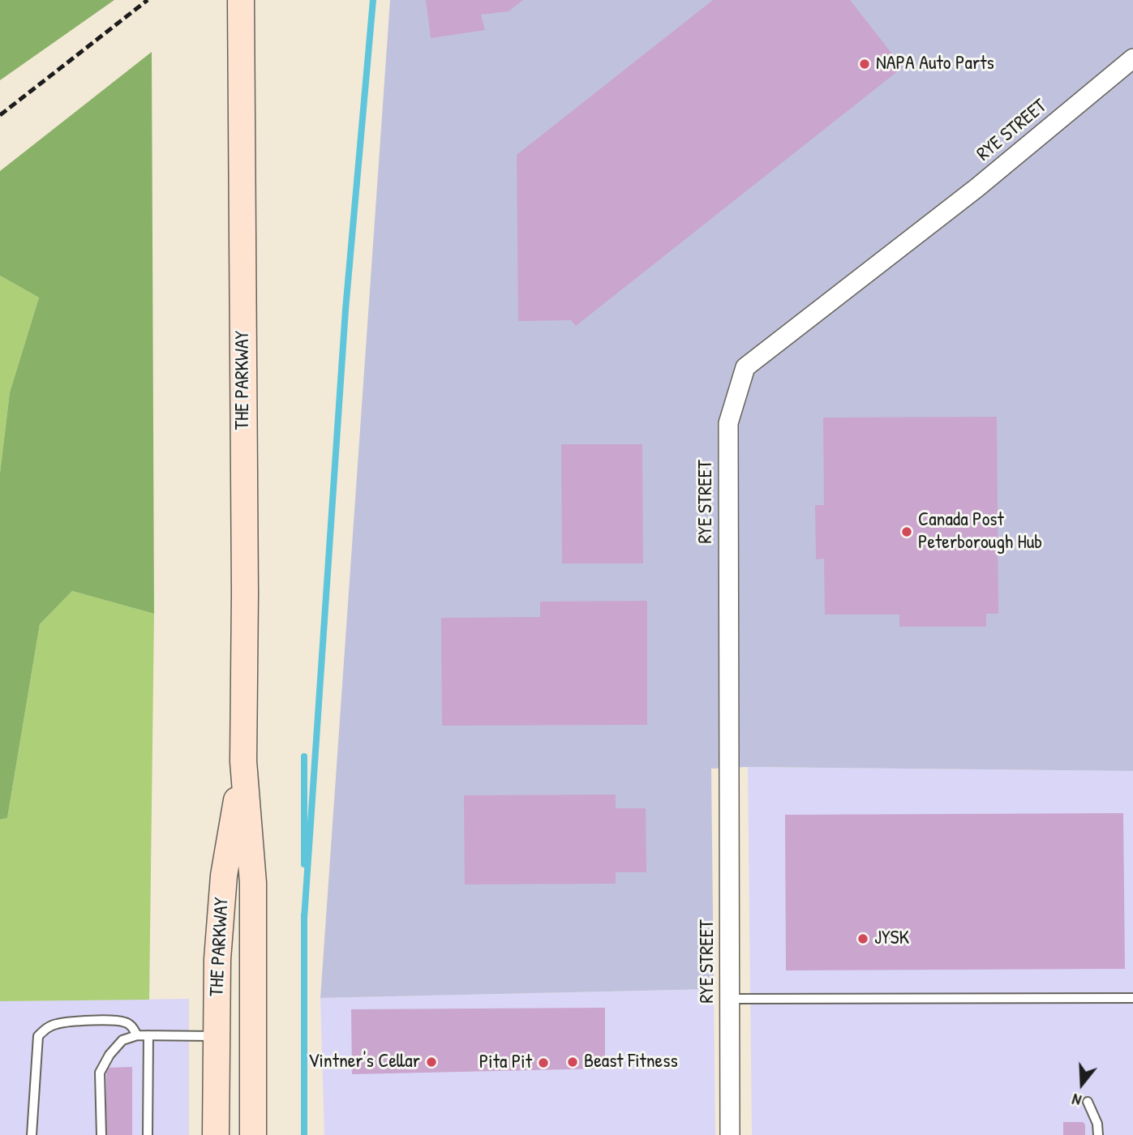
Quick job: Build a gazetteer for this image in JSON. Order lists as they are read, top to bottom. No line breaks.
{"streets":{"main road":["THE PARKWAY"],"street":["RYE STREET"]},"places":["NAPA Auto Parts","Canada Post Peterborough Hub","JYSK","Vintner's Cellar","Beast Fitness","Pita Pit"],"north":"bottom"}
